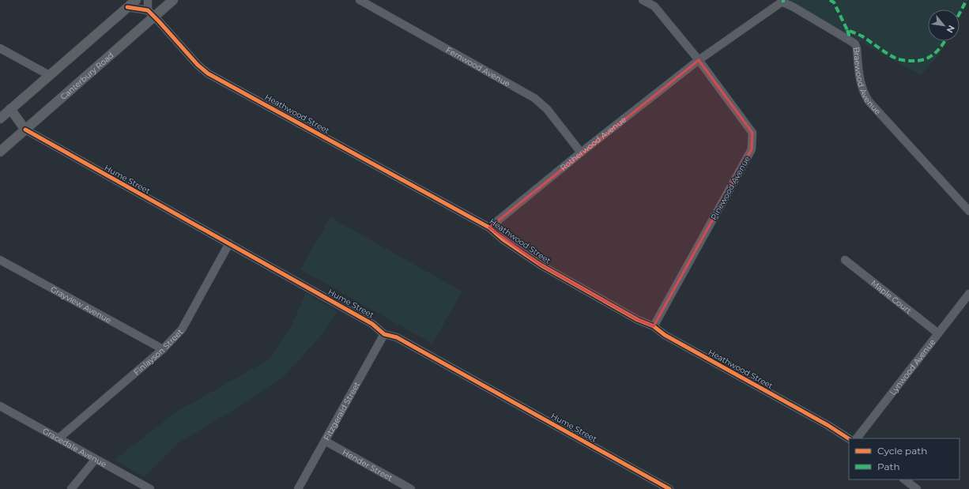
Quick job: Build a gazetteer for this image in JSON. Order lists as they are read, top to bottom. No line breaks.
{"streets":{"main road":["Canterbury Road"],"street":["Fernwood Avenue","Braewood Avenue","Heathwood Street","Rotherwood Avenue","Hume Street","Pinewood Avenue","Maple Court","Grayview Avenue","Finlayson Street","Lynwood Avenue","Fitzgerald Street","Gracedale Avenue","Hender Street"]},"crossings":[["Fernwood Avenue","Rotherwood Avenue"],["Canterbury Road","Heathwood Street"],["Canterbury Road","Hume Street"],["Braewood Avenue","Rotherwood Avenue"],["Braewood Avenue","Pinewood Avenue"],["Heathwood Street","Rotherwood Avenue"],["Heathwood Street","Pinewood Avenue"],["Rotherwood Avenue","Pinewood Avenue"],["Hume Street","Finlayson Street"],["Hume Street","Fitzgerald Street"],["Maple Court","Lynwood Avenue"],["Grayview Avenue","Finlayson Street"],["Finlayson Street","Gracedale Avenue"],["Fitzgerald Street","Hender Street"]],"legend":["Cycle path","Path"],"north":"bottom right"}
